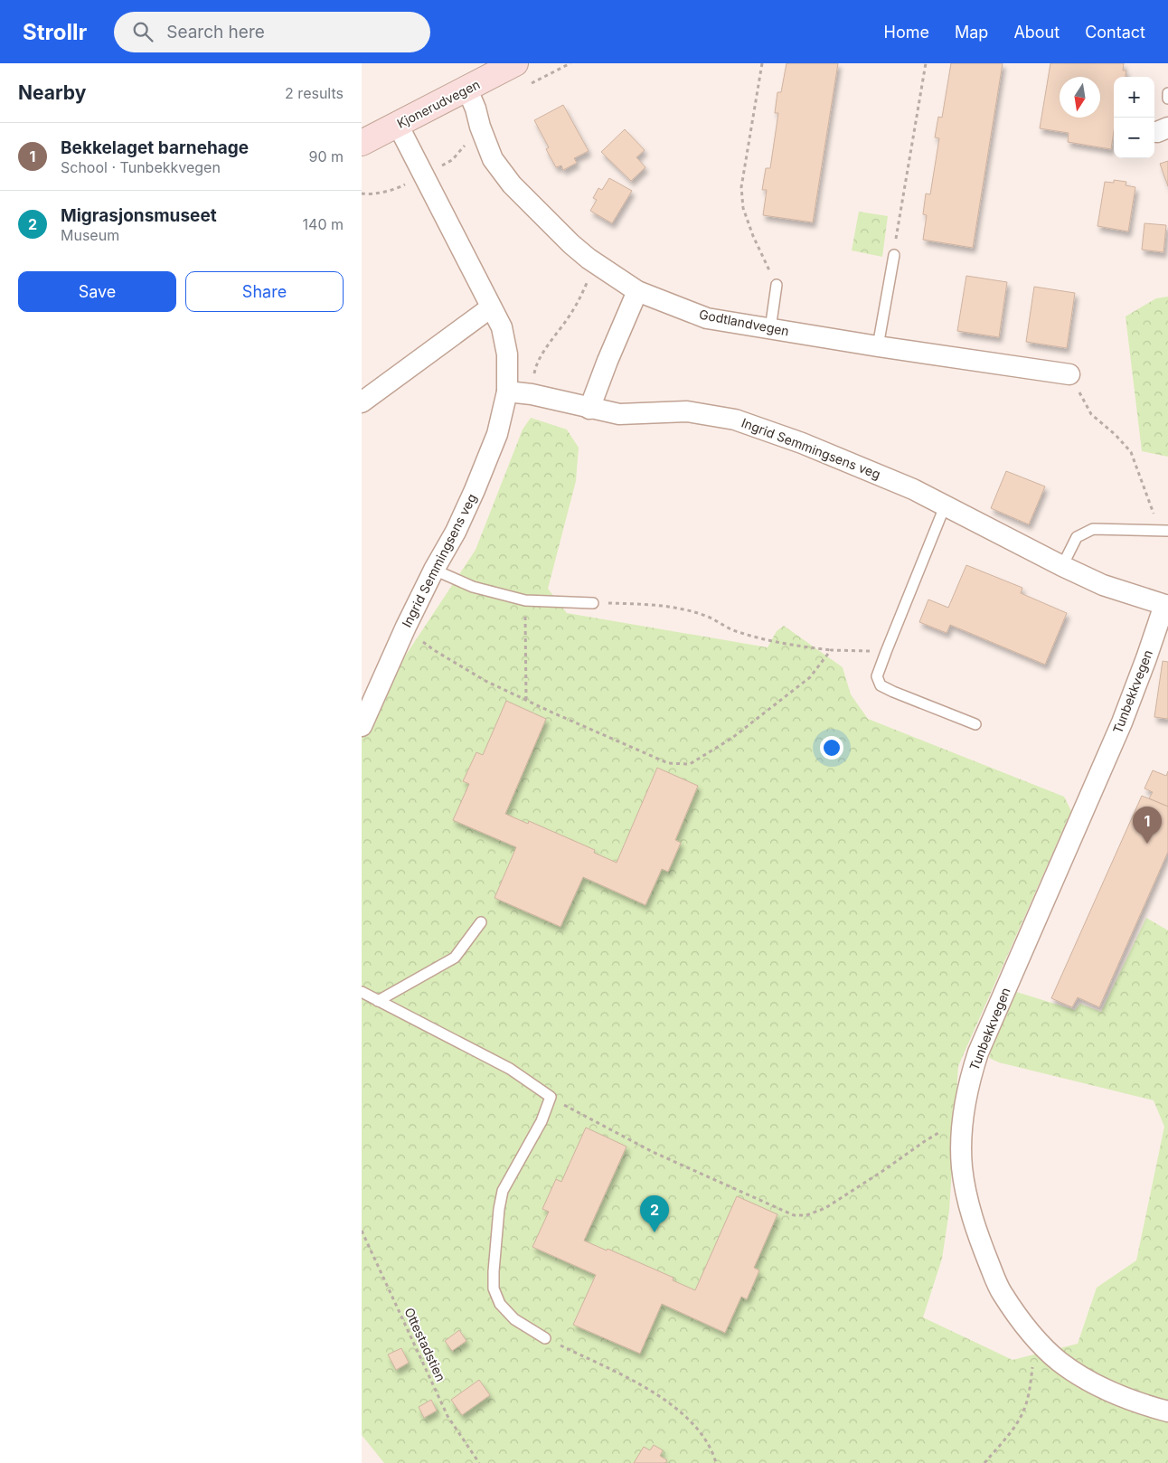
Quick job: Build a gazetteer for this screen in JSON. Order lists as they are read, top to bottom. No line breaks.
{"streets":{"main road":["Kjonerudvegen"],"street":["Godtlandvegen","Ingrid Semmingsens veg","Tunbekkvegen"],"path":["Ottestadstien"]},"crossings":[["Kjonerudvegen","Godtlandvegen"],["Kjonerudvegen","Ingrid Semmingsens veg"],["Ingrid Semmingsens veg","Tunbekkvegen"]],"north":"bottom","page":{"header":"Strollr","search":"Search here","nav":["Home","Map","About","Contact"],"heading":["Nearby","2 results"],"map_buttons":["+","−"],"list":[{"mark":"1","name":"Bekkelaget barnehage","note":"School · Tunbekkvegen","value":"90 m"},{"mark":"2","name":"Migrasjonsmuseet","note":"Museum","value":"140 m"}],"buttons":["Save","Share"],"pins":["1","2"]}}
